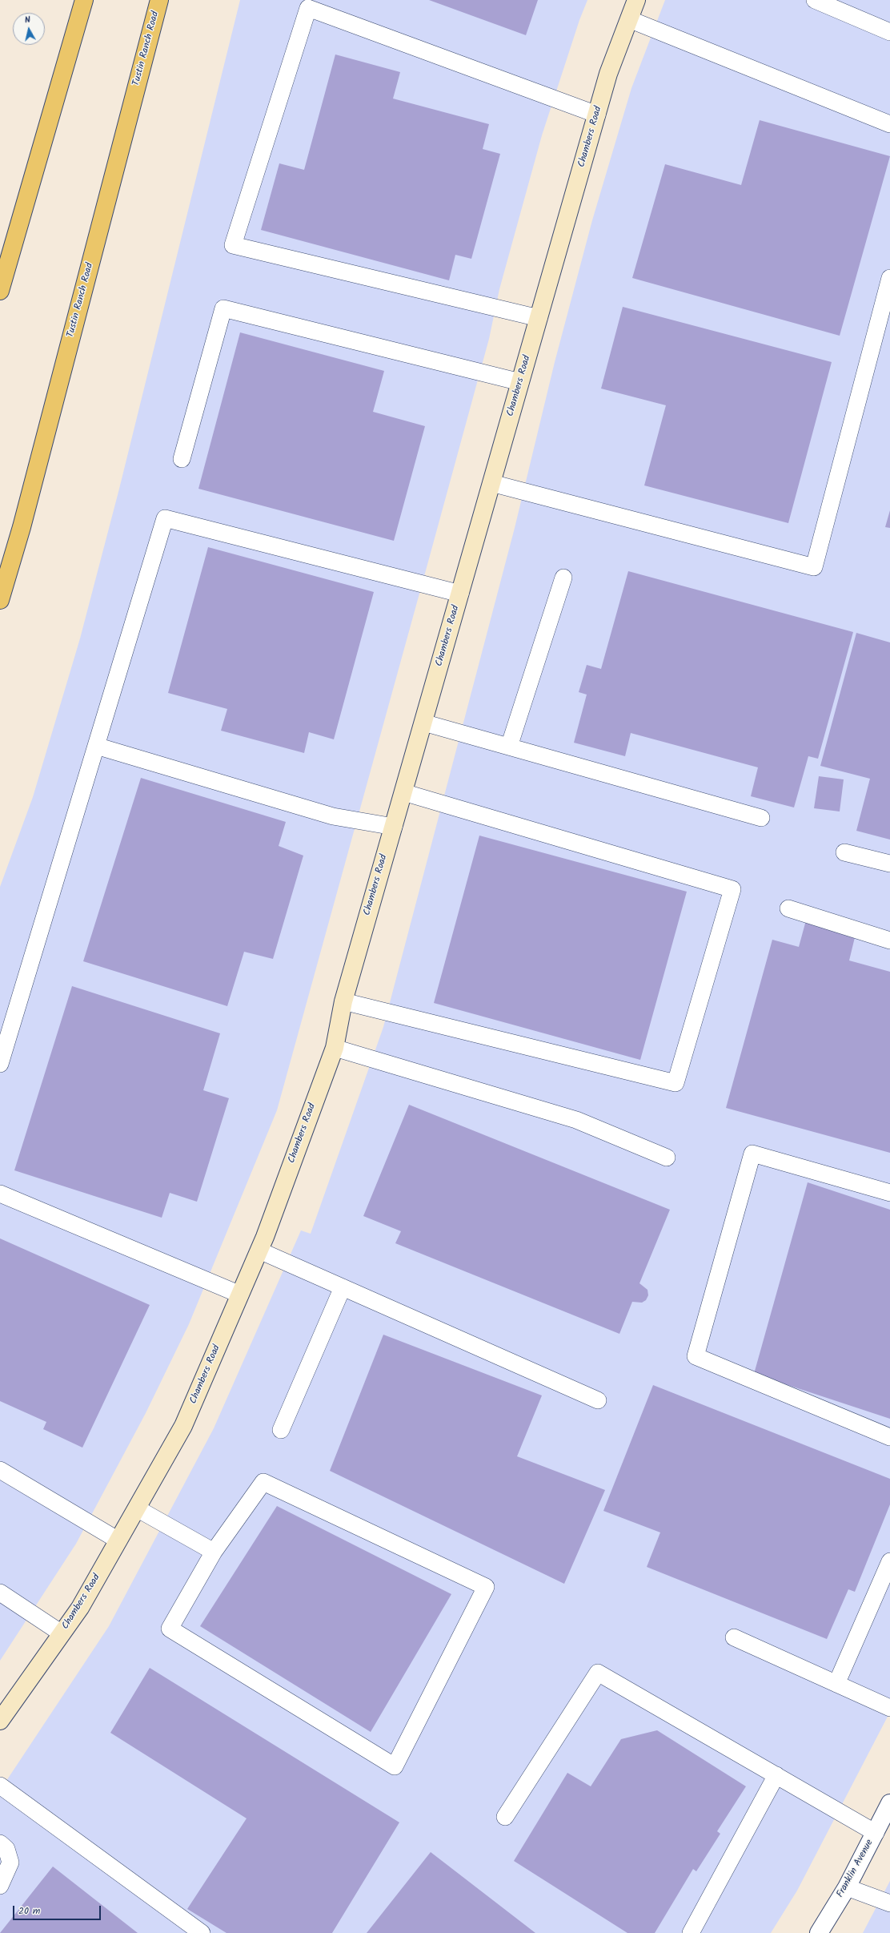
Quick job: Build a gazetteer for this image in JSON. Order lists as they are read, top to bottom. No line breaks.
{"streets":{"main road":["Tustin Ranch Road"],"street":["Chambers Road","Franklin Avenue"]},"scale_bar":"20 m","north":"top"}
